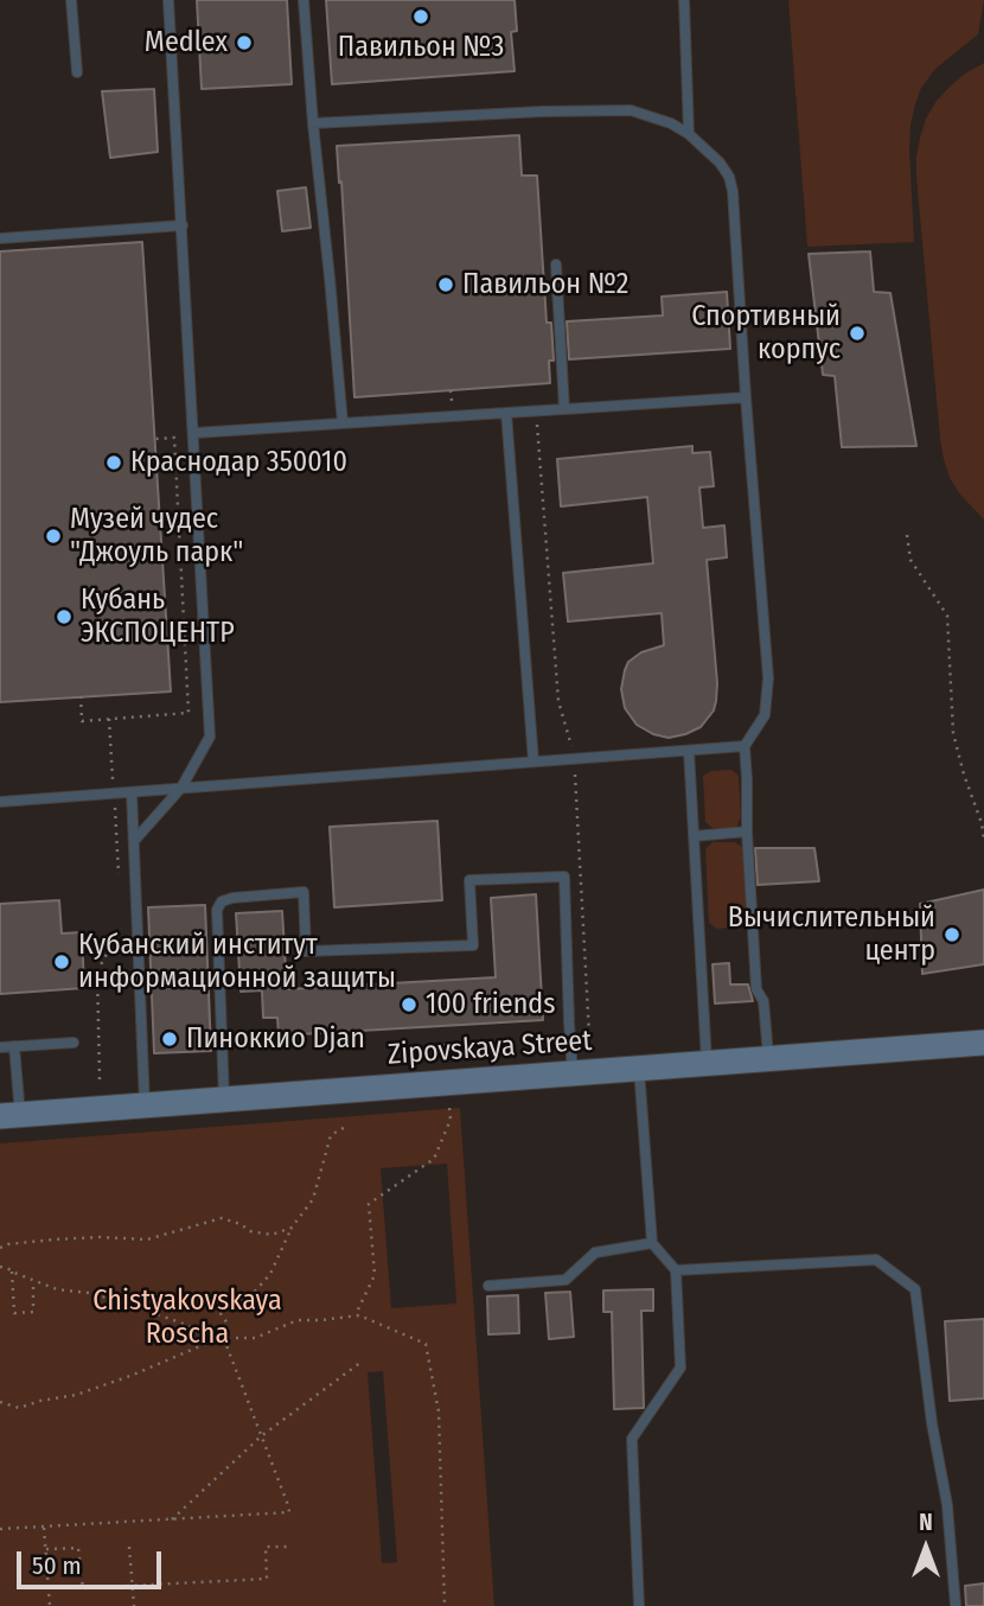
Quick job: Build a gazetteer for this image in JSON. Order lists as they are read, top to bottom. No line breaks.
{"streets":{"street":["Zipovskaya Street"]},"parks":["Chistyakovskaya Roscha"],"places":["Павильон №3","Medlex","Павильон №2","Спортивный корпус","Краснодар 350010","Музей чудес \"Джоуль парк\"","Кубань ЭКСПОЦЕНТР","Вычислительный центр","Кубанский институт информационной защиты","100 friends","Пиноккио Djan"],"scale_bar":"50 m","north":"top"}
